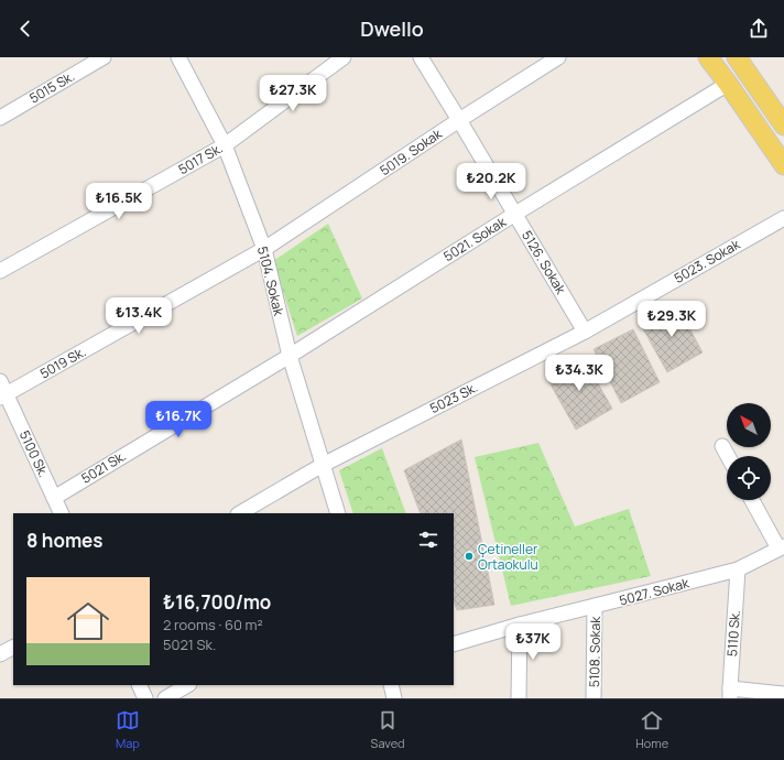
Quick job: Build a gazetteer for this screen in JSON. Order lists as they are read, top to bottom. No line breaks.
{"streets":{"street":["5015 Sk.","5019. Sokak","5017 Sk.","5021. Sokak","5023. Sokak","5126. Sokak","5104. Sokak","5019 Sk.","5023 Sk.","5100 Sk.","5021 Sk.","5027. Sokak","5110 Sk.","5108. Sokak"]},"crossings":[["5019. Sokak","5126. Sokak"],["5019. Sokak","5104. Sokak"],["5019. Sokak","5019 Sk."],["5017 Sk.","5104. Sokak"],["5021. Sokak","5126. Sokak"],["5021. Sokak","5104. Sokak"],["5021. Sokak","5021 Sk."],["5023. Sokak","5126. Sokak"],["5023. Sokak","5023 Sk."],["5126. Sokak","5023 Sk."],["5104. Sokak","5019 Sk."],["5104. Sokak","5023 Sk."],["5104. Sokak","5021 Sk."],["5019 Sk.","5100 Sk."],["5100 Sk.","5021 Sk."],["5027. Sokak","5110 Sk."],["5027. Sokak","5108. Sokak"]],"places":["Çetineller Ortaokulu"],"north":"top left","page":{"header":"Dwello","price":["₺27.3K","₺20.2K","₺16.5K","₺13.4K","₺29.3K","₺34.3K","₺16.7K","₺37K"],"heading":"8 homes","list":[{"name":"₺16,700/mo","note":"2 rooms · 60 m² · 5021 Sk."}],"tabs":["Map","Saved","Home"]}}
